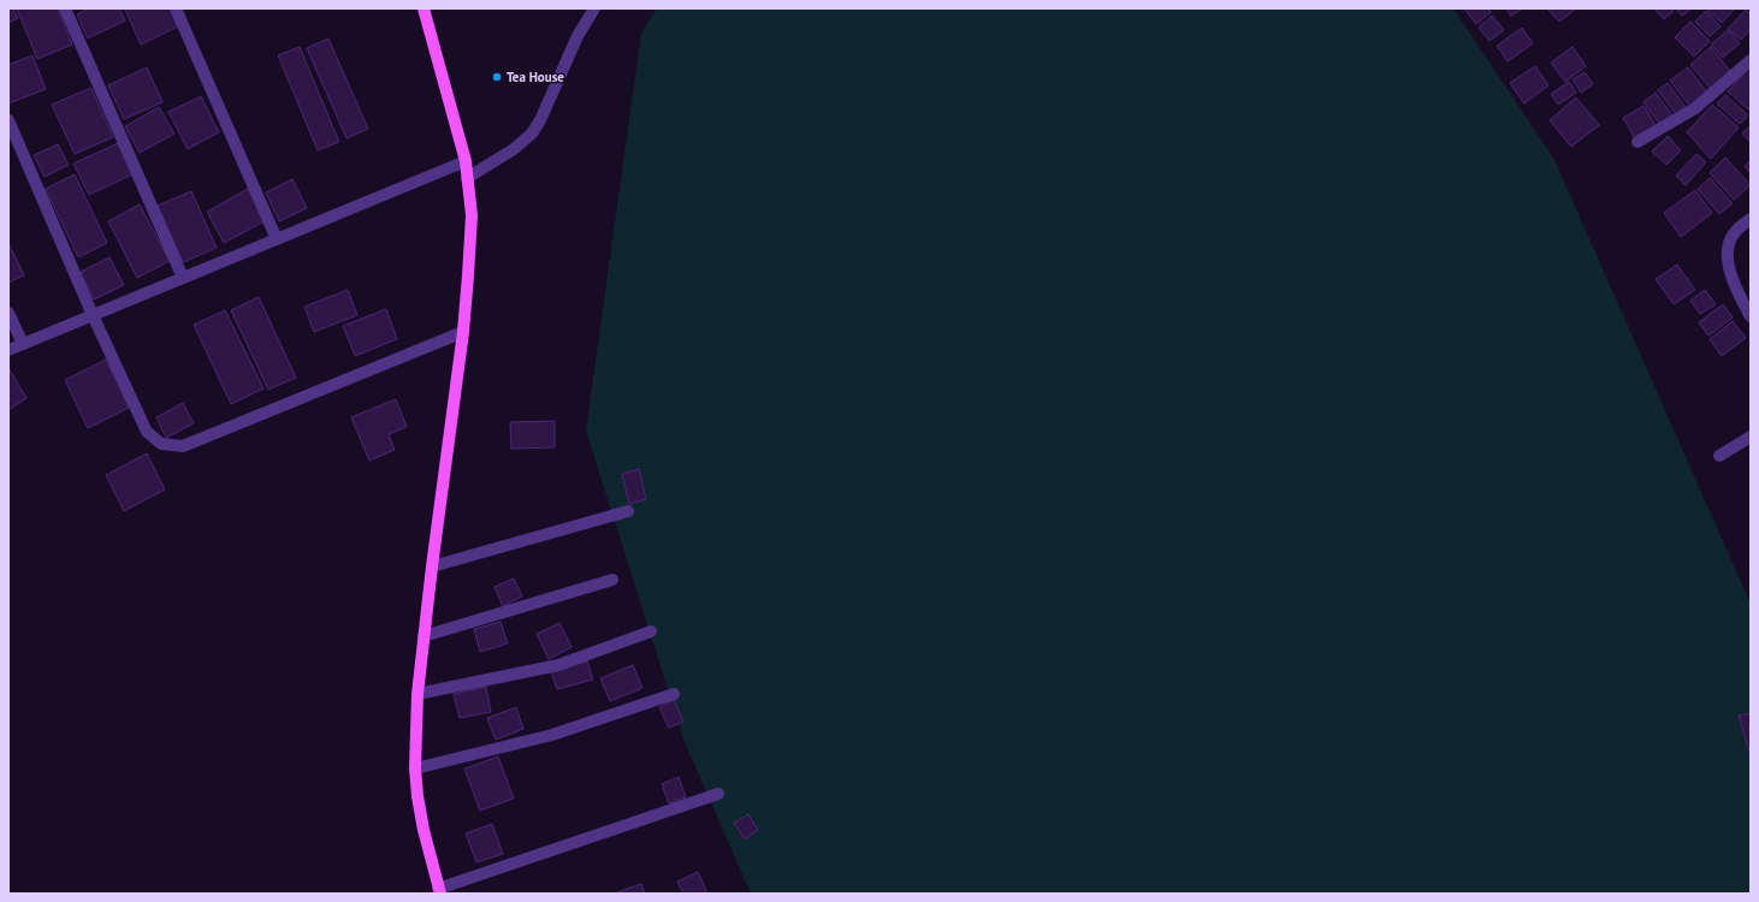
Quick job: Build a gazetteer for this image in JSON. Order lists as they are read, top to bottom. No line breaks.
{"places":["Tea House"]}
